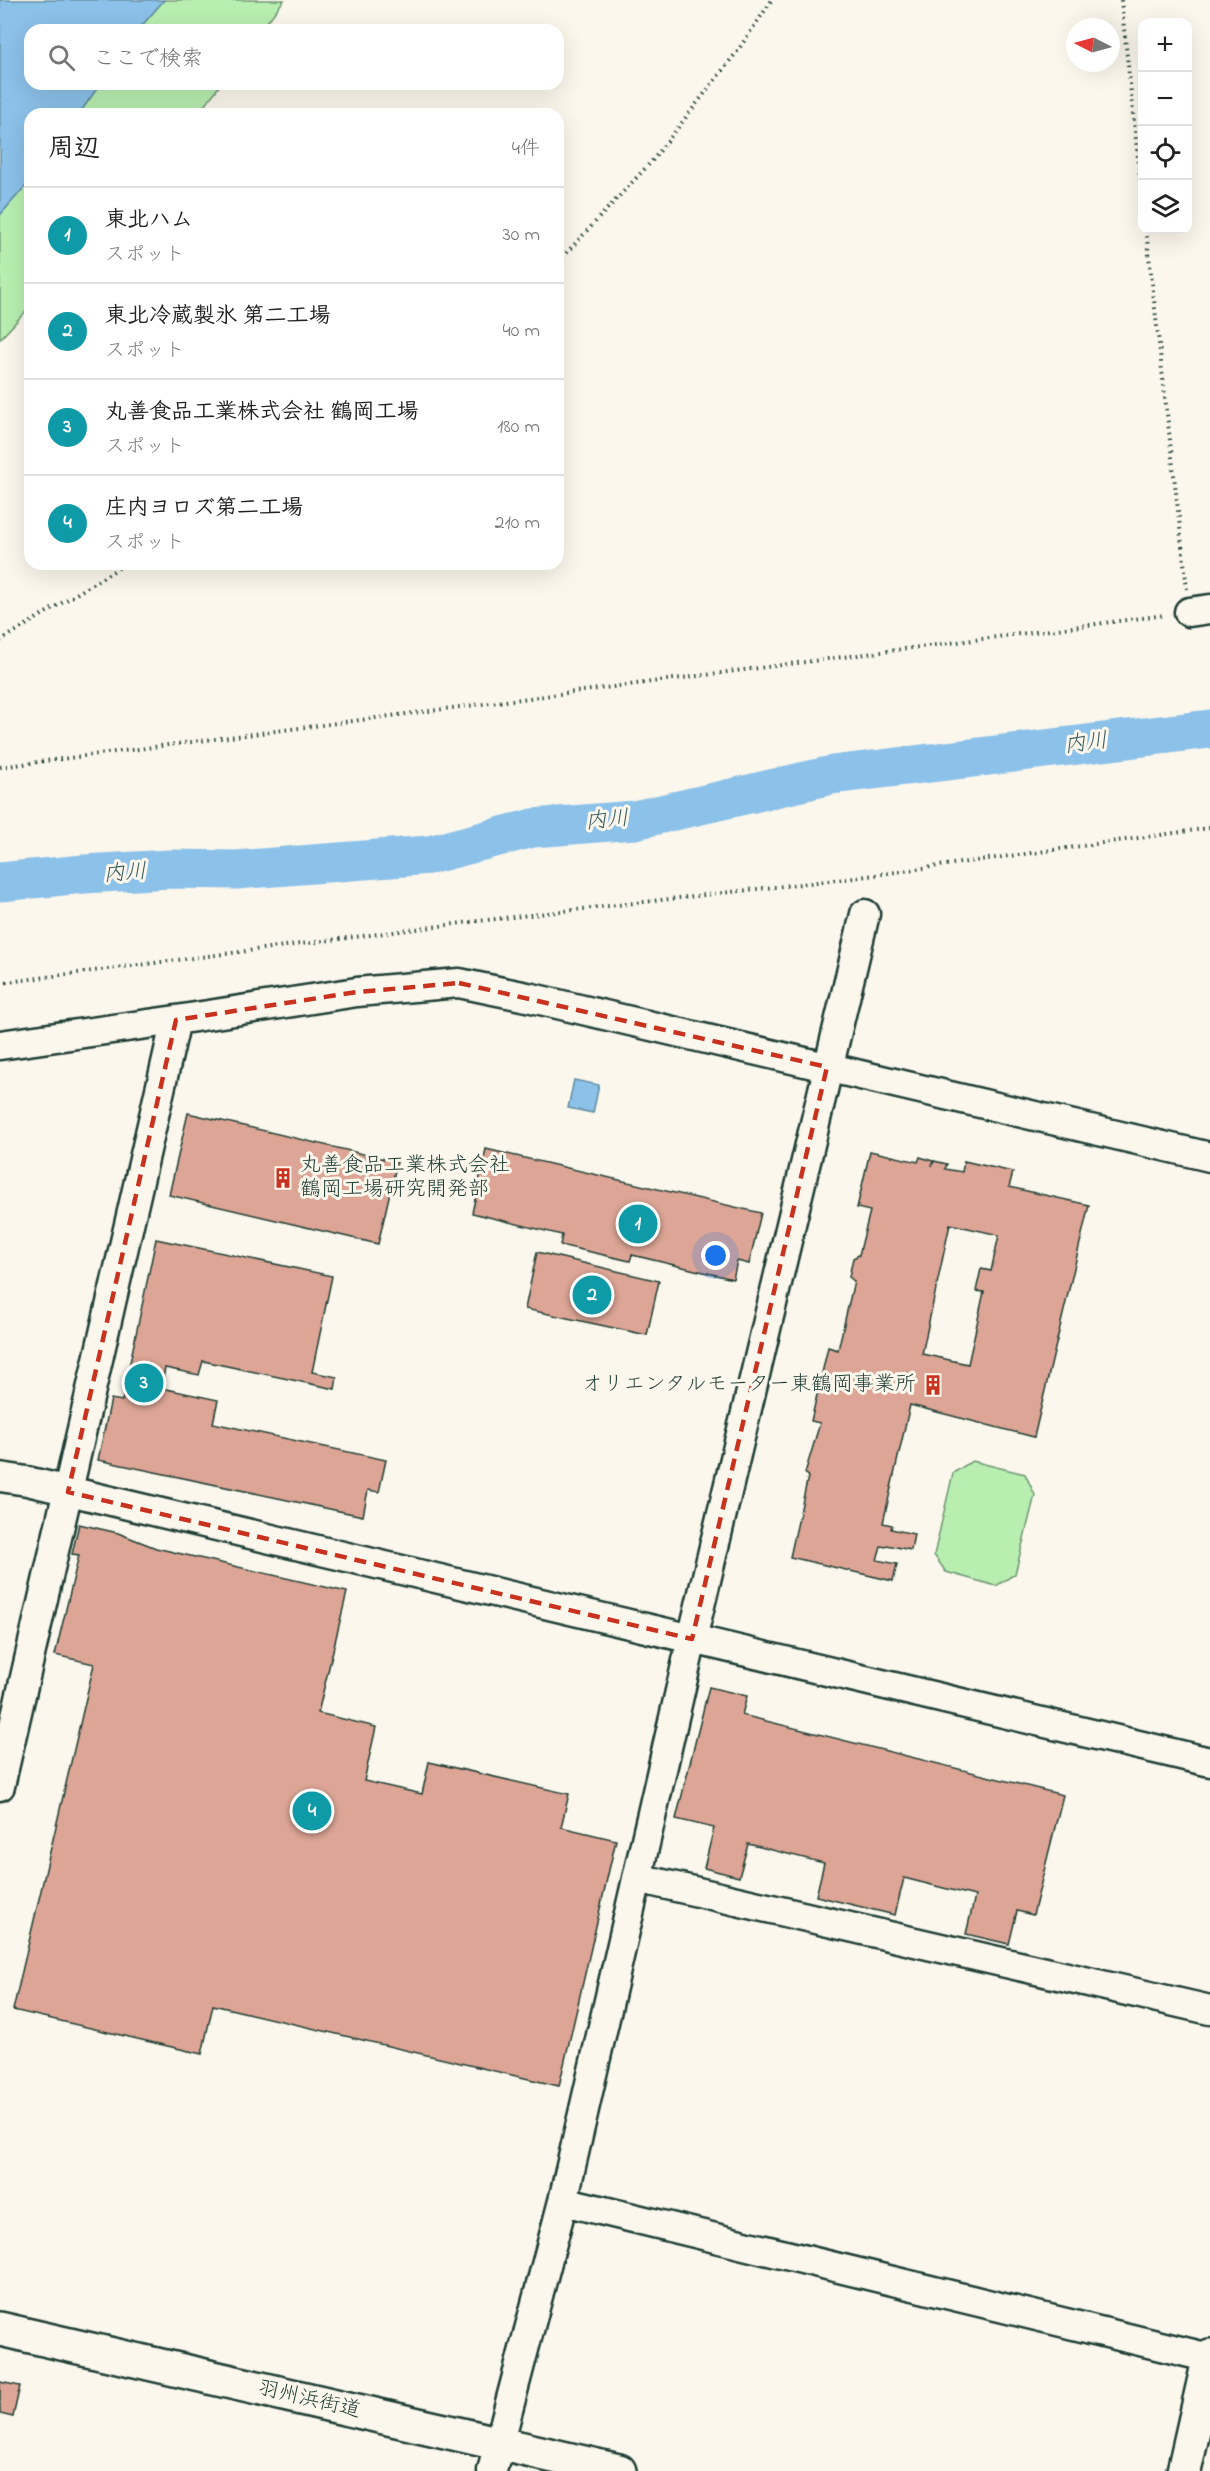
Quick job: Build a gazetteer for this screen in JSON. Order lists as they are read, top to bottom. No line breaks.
{"streets":{"main road":["羽州浜街道"]},"water":["内川"],"places":{"building":["丸善食品工業株式会社 鶴岡工場研究開発部","オリエンタルモーター東鶴岡事業所"]},"north":"left","page":{"map_buttons":["+","−"],"search":"ここで検索","heading":["周辺","4件"],"list":[{"mark":"1","name":"東北ハム","note":"スポット","value":"30 m"},{"mark":"2","name":"東北冷蔵製氷 第二工場","note":"スポット","value":"40 m"},{"mark":"3","name":"丸善食品工業株式会社 鶴岡工場","note":"スポット","value":"180 m"},{"mark":"4","name":"庄内ヨロズ第二工場","note":"スポット","value":"210 m"}],"pins":["1","2","3","4"]}}
